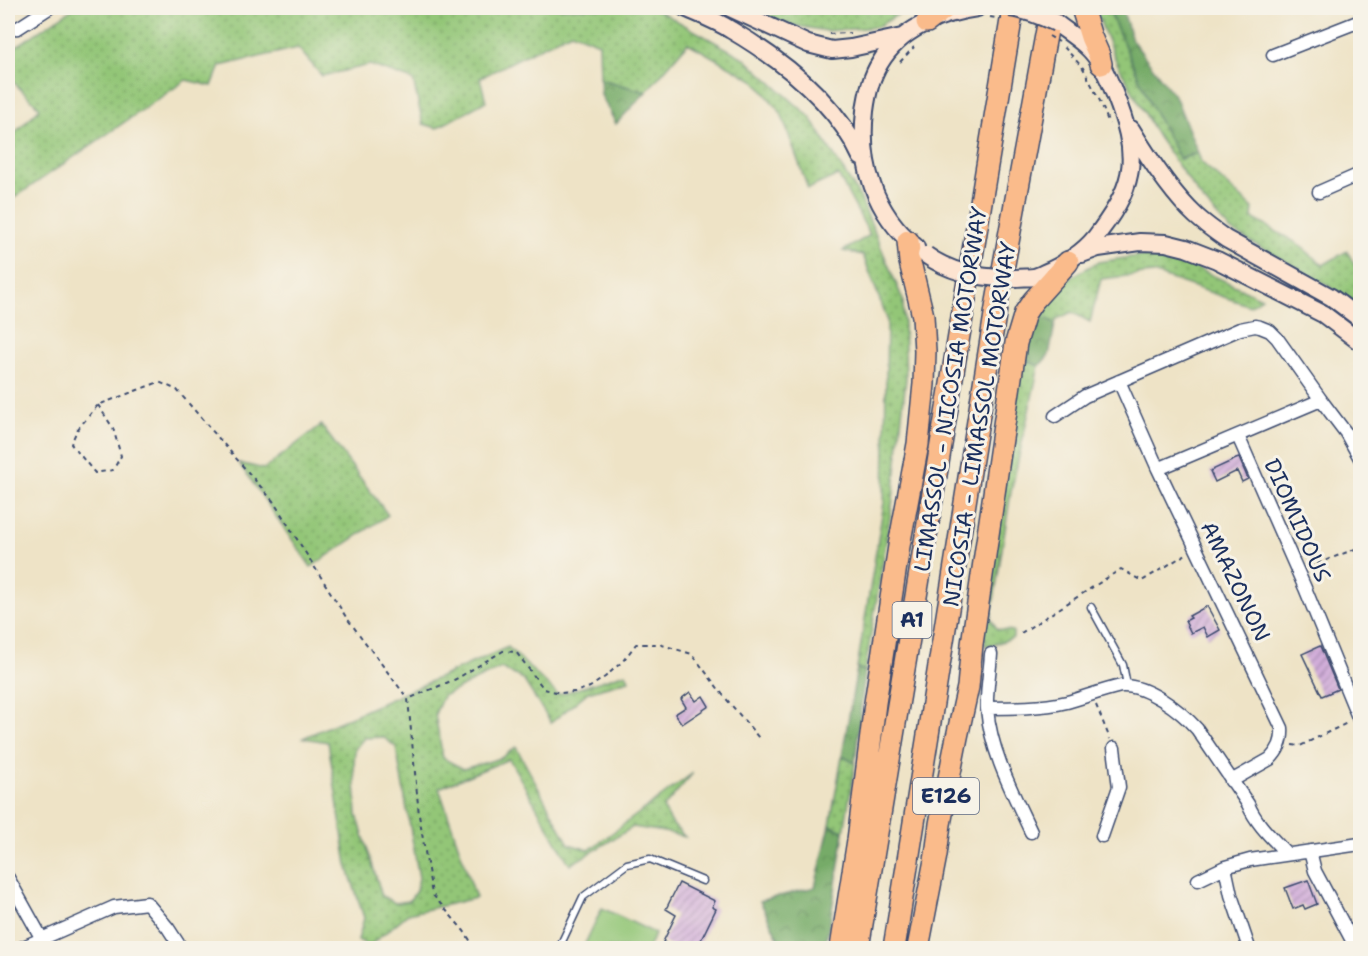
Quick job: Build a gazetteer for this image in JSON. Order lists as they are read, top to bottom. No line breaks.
{"streets":{"highway":["LIMASSOL - NICOSIA MOTORWAY","NICOSIA - LIMASSOL MOTORWAY","A1"],"street":["DIOMIDOUS","AMAZONON"]}}
